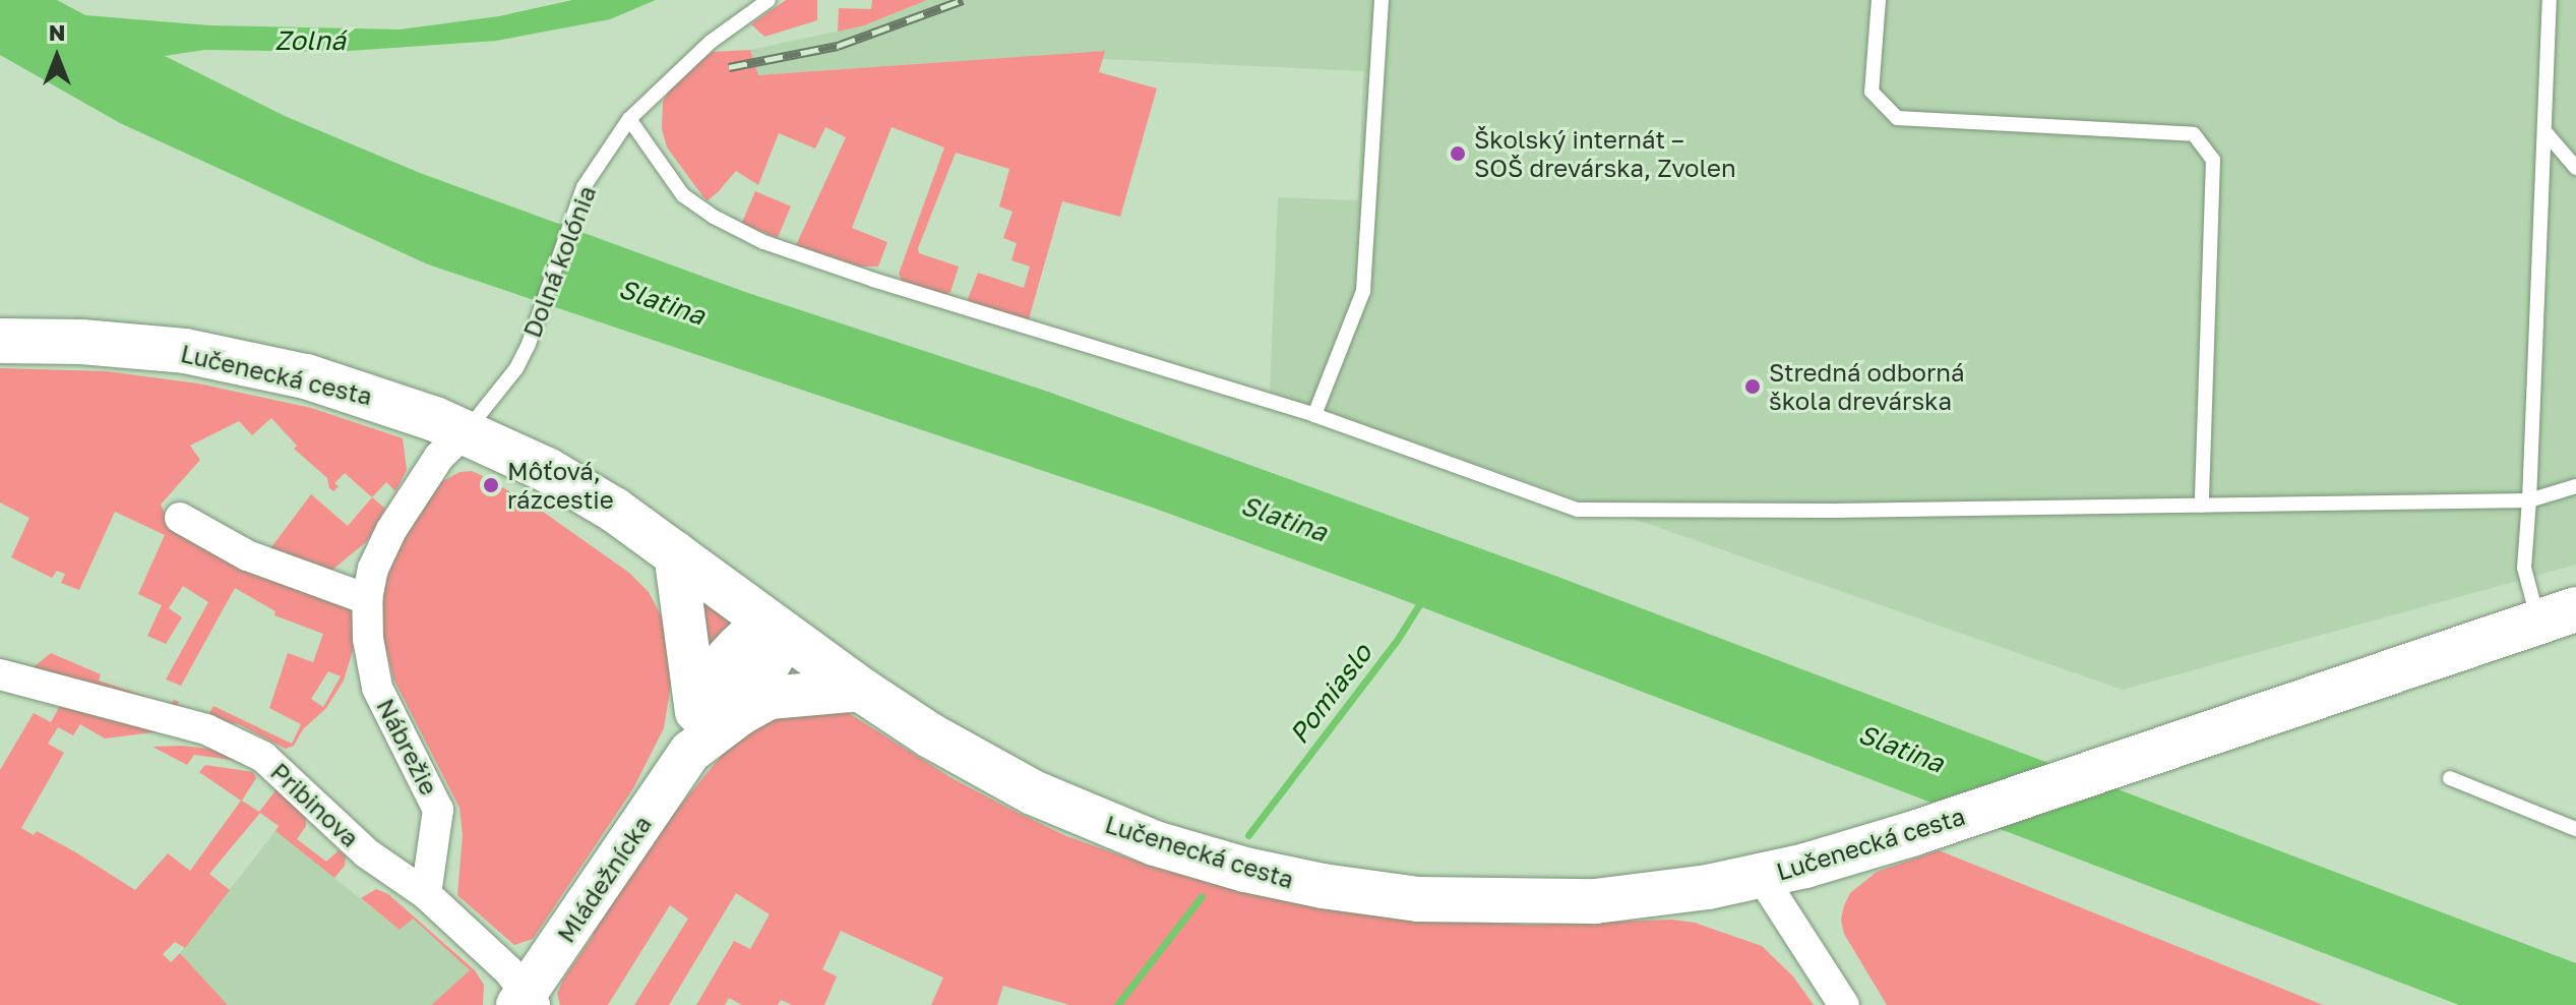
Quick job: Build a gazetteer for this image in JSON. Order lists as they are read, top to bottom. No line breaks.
{"streets":{"main road":["Lučenecká cesta"],"street":["Nábrežie","Pribinova","Mládežnícka"],"lane":["Dolná kolónia"]},"crossings":[["Dolná kolónia","Lučenecká cesta"],["Dolná kolónia","Nábrežie"],["Lučenecká cesta","Nábrežie"],["Nábrežie","Pribinova"],["Pribinova","Mládežnícka"]],"water":["Zolná","Slatina","Pomiaslo"],"places":["Školský internát – SOŠ drevárska, Zvolen","Stredná odborná škola drevárska","Môťová, rázcestie"],"north":"top"}
